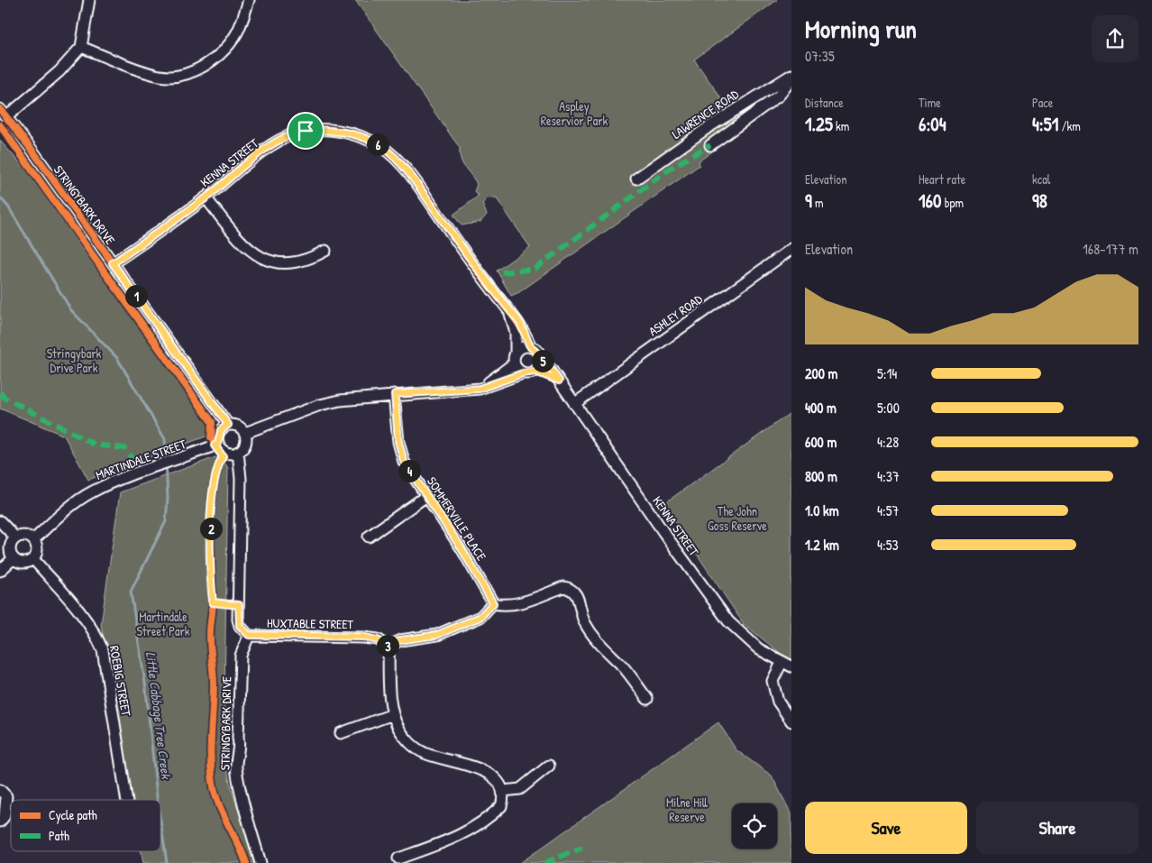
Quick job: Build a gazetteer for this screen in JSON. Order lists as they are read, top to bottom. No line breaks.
{"streets":{"street":["LAWRENCE ROAD","KENNA STREET","STRINGYBARK DRIVE","ASHLEY ROAD","MARTINDALE STREET","SOMMERVILLE PLACE","HUXTABLE STREET","ROEBIG STREET"]},"crossings":[["KENNA STREET","STRINGYBARK DRIVE"],["KENNA STREET","ASHLEY ROAD"],["STRINGYBARK DRIVE","MARTINDALE STREET"],["STRINGYBARK DRIVE","HUXTABLE STREET"],["MARTINDALE STREET","ROEBIG STREET"]],"water":["Little Cabbage Tree Creek"],"parks":["Aspley Reservior Park","Stringybark Drive Park","The John Goss Reserve","Martindale Street Park","Milne Hill Reserve"],"legend":["Cycle path","Path"],"page":{"heading":["Morning run","07:35"],"stats":[["Distance","1.25 km"],["Time","6:04"],["Pace","4:51 /km"],["Elevation","9 m"],["Heart rate","160 bpm"],["kcal","98"]],"pins":["6","1","5","4","2","3"],"chart":["Elevation","168–177 m"],"list":[{"name":"200 m","note":"5:14"},{"name":"400 m","note":"5:00"},{"name":"600 m","note":"4:28"},{"name":"800 m","note":"4:37"},{"name":"1.0 km","note":"4:57"},{"name":"1.2 km","note":"4:53"}],"buttons":["Save","Share"]}}
